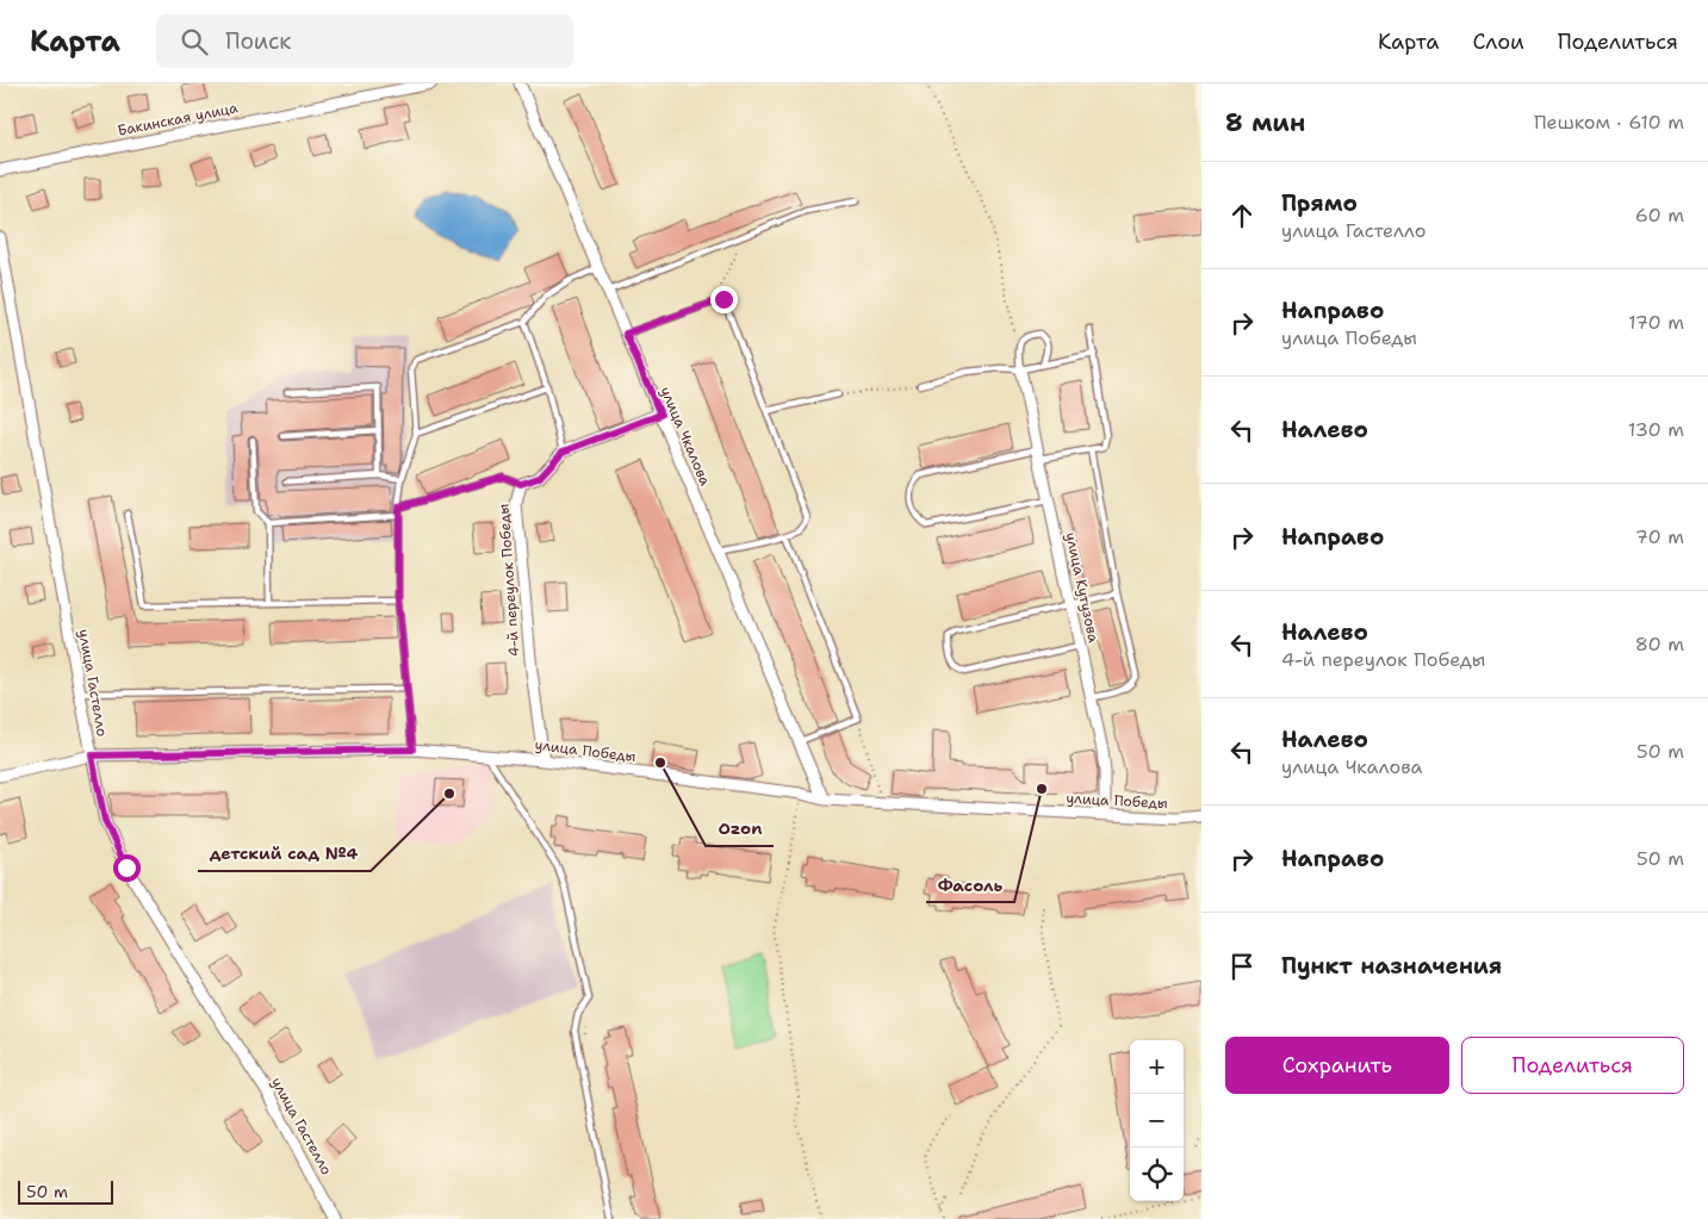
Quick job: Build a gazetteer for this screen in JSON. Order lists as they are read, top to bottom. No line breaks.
{"streets":{"street":["Бакинская улица","улица Чкалова","4-й переулок Победы","улица Кутузова","улица Гастелло","улица Победы"]},"crossings":[["улица Чкалова","4-й переулок Победы"],["улица Чкалова","улица Победы"],["4-й переулок Победы","улица Победы"],["улица Кутузова","улица Победы"],["улица Гастелло","улица Победы"]],"places":["Ozon","Фасоль","детский сад №4"],"scale_bar":"50 m","page":{"header":"Карта","search":"Поиск","nav":["Карта","Слои","Поделиться"],"heading":["8 мин","Пешком · 610 m"],"list":[["Прямо","улица Гастелло","60 m"],["Направо","улица Победы","170 m"],["Налево","130 m"],["Направо","70 m"],["Налево","4-й переулок Победы","80 m"],["Налево","улица Чкалова","50 m"],["Направо","50 m"],"Пункт назначения"],"buttons":["Сохранить","Поделиться"],"map_buttons":["+","−"],"scale":"50 m"}}
